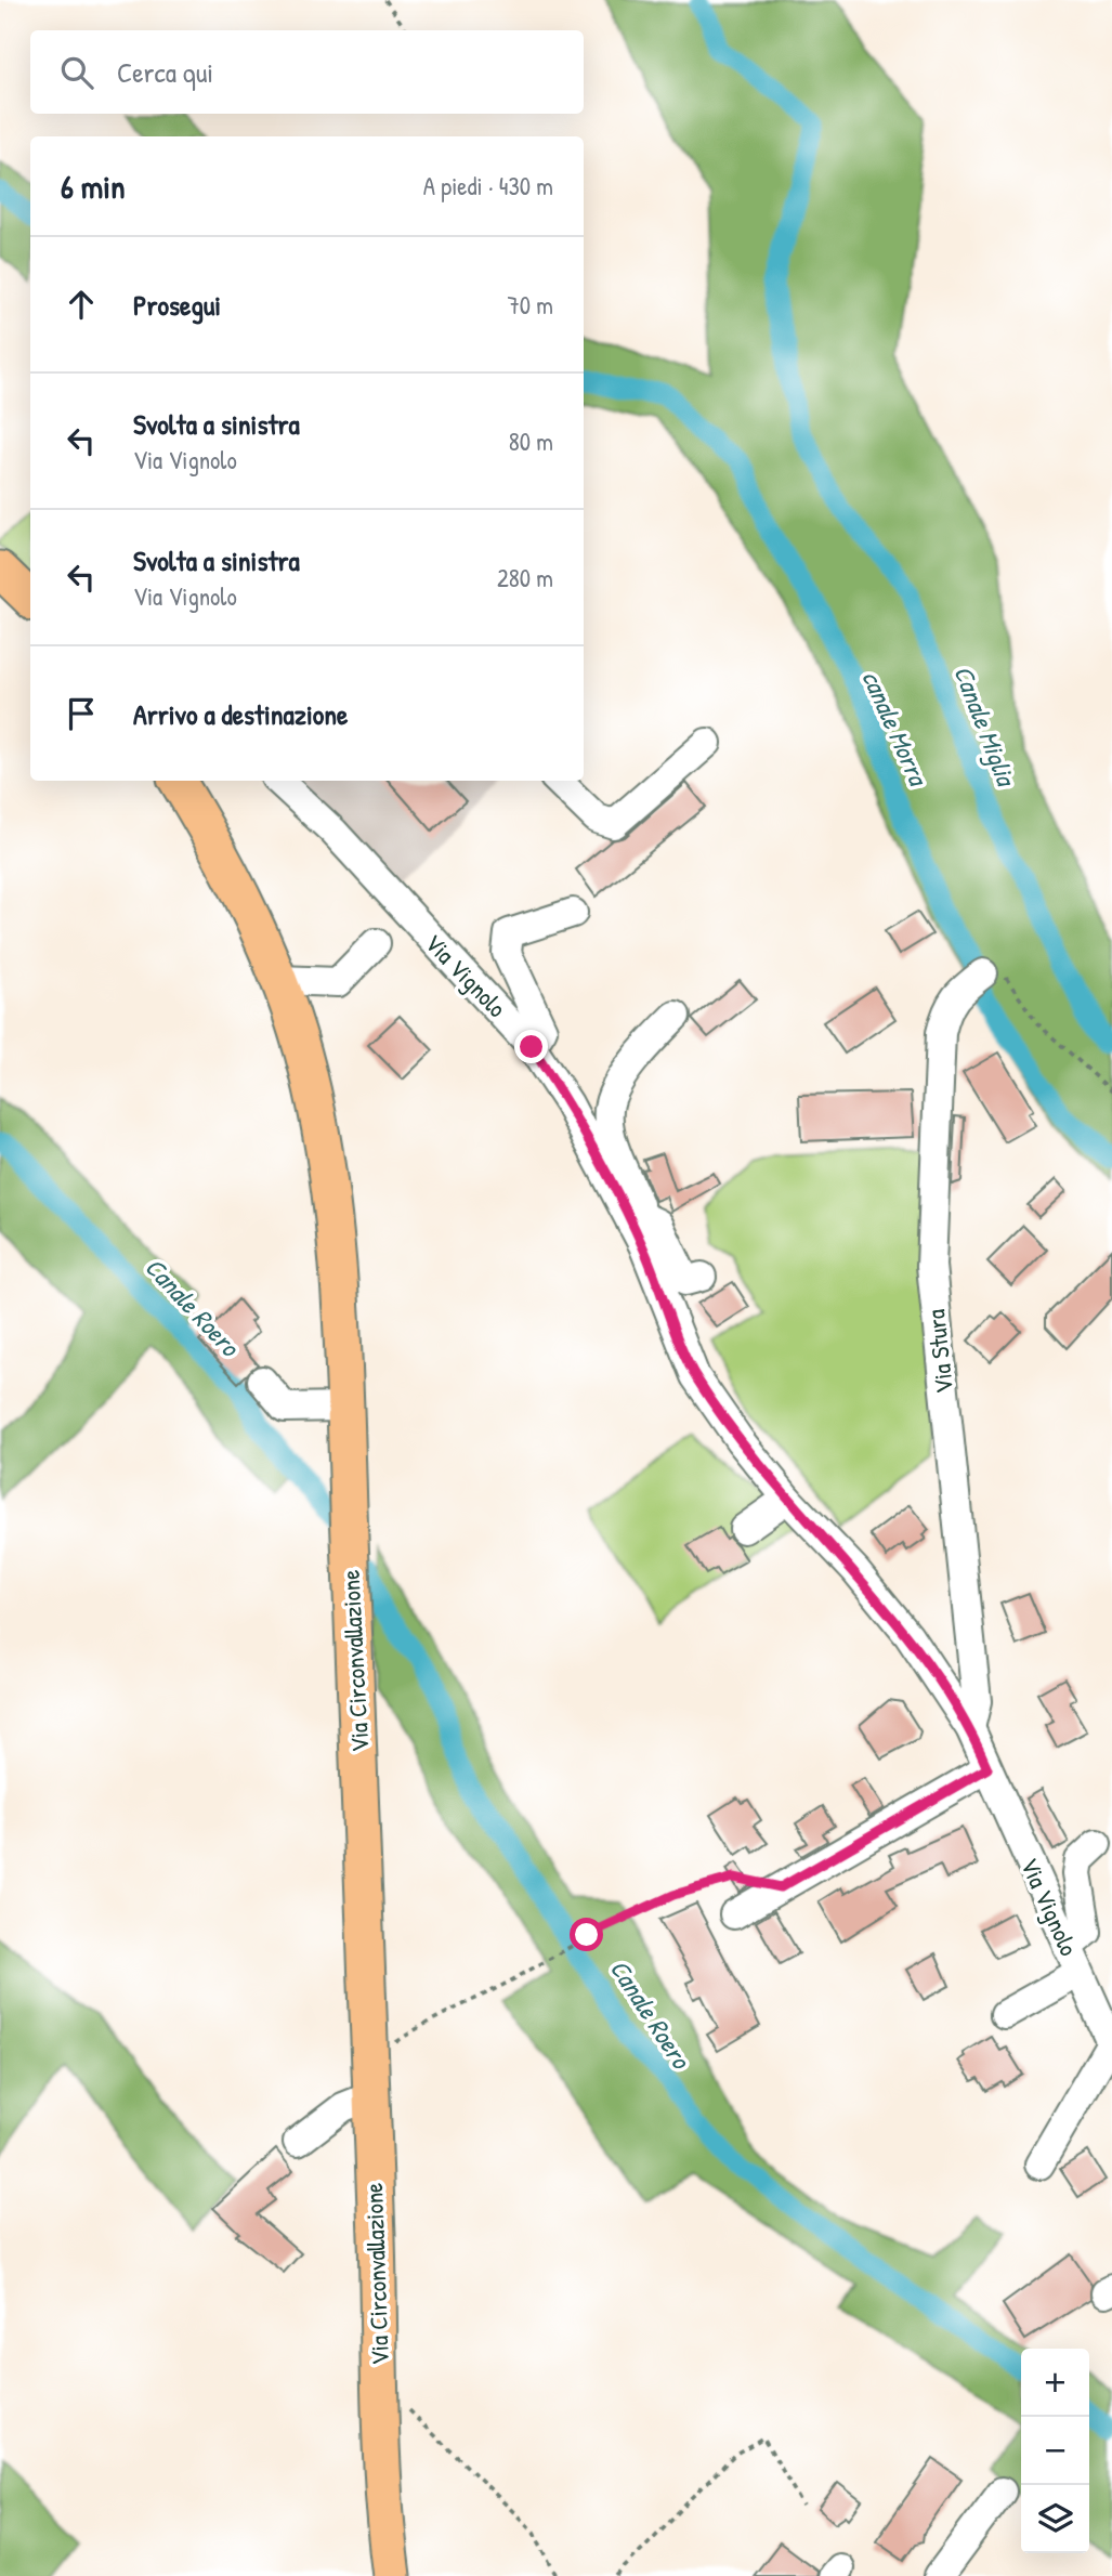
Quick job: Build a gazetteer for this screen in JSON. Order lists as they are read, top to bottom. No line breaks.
{"streets":{"main road":["Via Circonvallazione"],"street":["Via Vignolo","Via Stura"]},"crossings":[["Via Vignolo","Via Stura"]],"water":["Canale Miglia","canale Morra","Canale Roero"],"page":{"search":"Cerca qui","heading":["6 min","A piedi · 430 m"],"list":[["Prosegui","70 m"],["Svolta a sinistra","Via Vignolo","80 m"],["Svolta a sinistra","Via Vignolo","280 m"],"Arrivo a destinazione"],"map_buttons":["+","−"]}}
